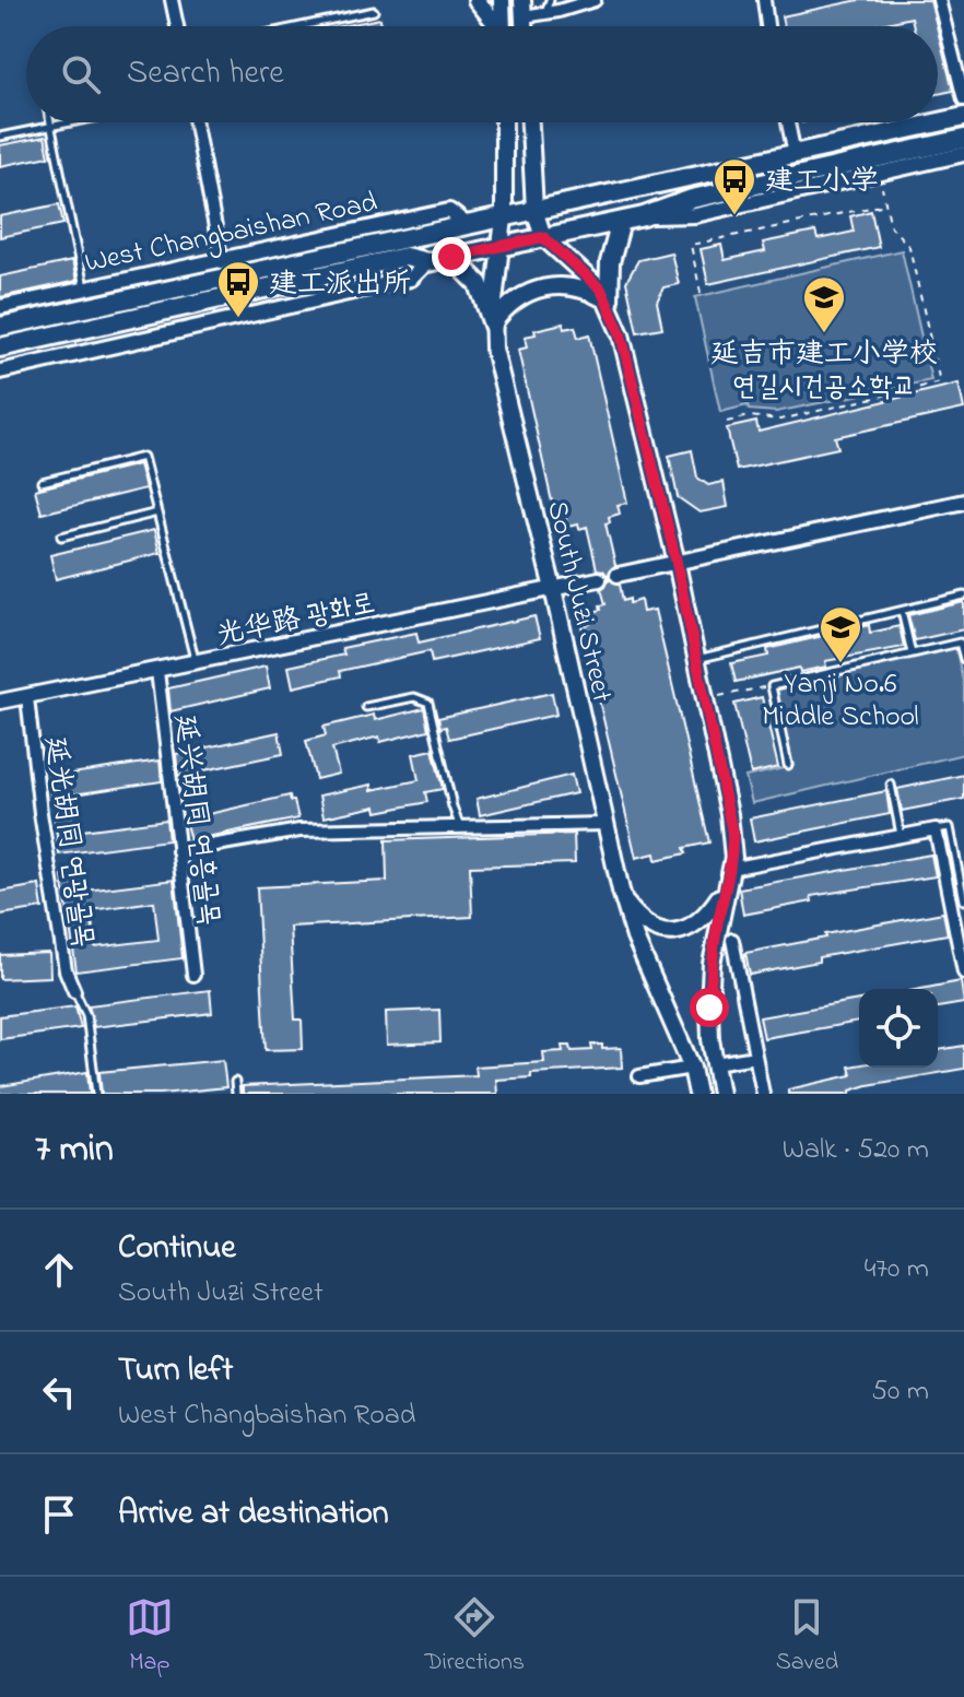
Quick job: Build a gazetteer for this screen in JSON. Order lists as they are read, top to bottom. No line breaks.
{"streets":{"main road":["West Changbaishan Road","South Juzi Street"],"street":["光华路 광화로","延兴胡同 연흥골목","延光胡同 연광골목"]},"crossings":[["West Changbaishan Road","South Juzi Street"],["South Juzi Street","光华路 광화로"],["光华路 광화로","延兴胡同 연흥골목"],["光华路 광화로","延光胡同 연광골목"]],"places":{"bus stop":["建工小学","建工派出所"],"school or university":["延吉市建工小学校 연길시건공소학교","Yanji No.6 Middle School"]},"page":{"search":"Search here","heading":["7 min","Walk · 520 m"],"list":[["Continue","South Juzi Street","470 m"],["Turn left","West Changbaishan Road","50 m"],"Arrive at destination"],"nav":["Map","Directions","Saved"]}}
